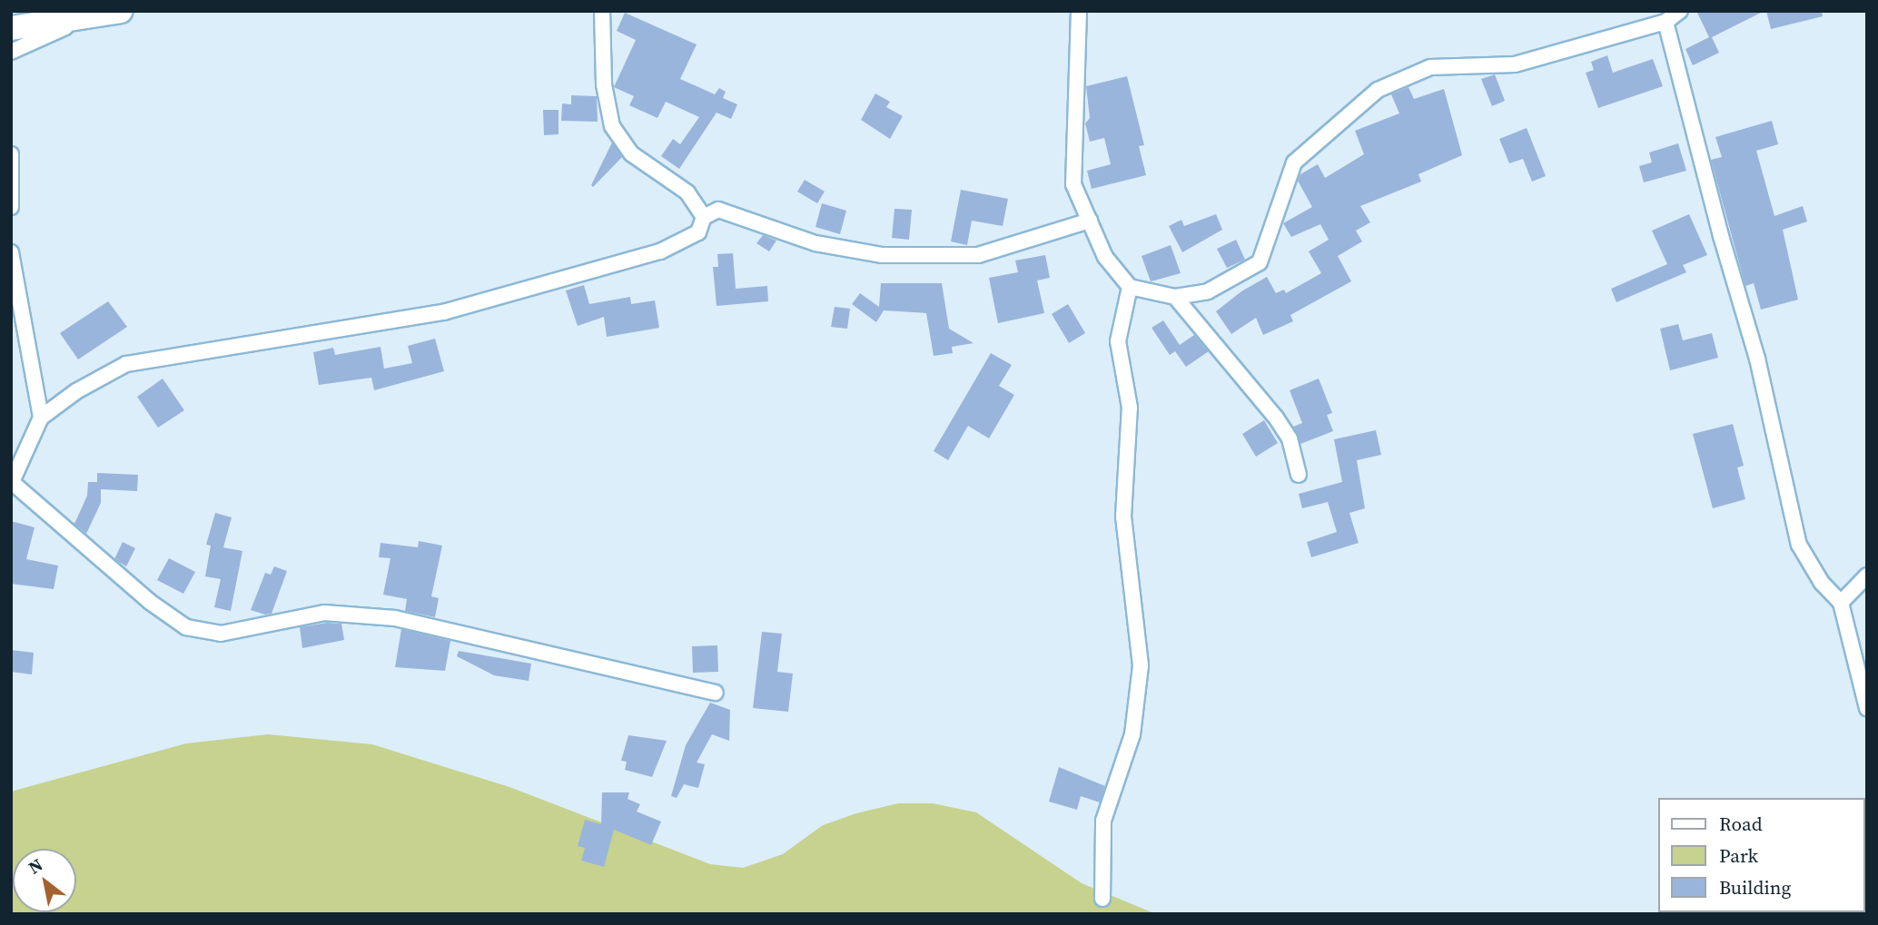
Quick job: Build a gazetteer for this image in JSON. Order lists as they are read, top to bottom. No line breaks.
{"legend":["Road","Park","Building"],"north":"top left"}
